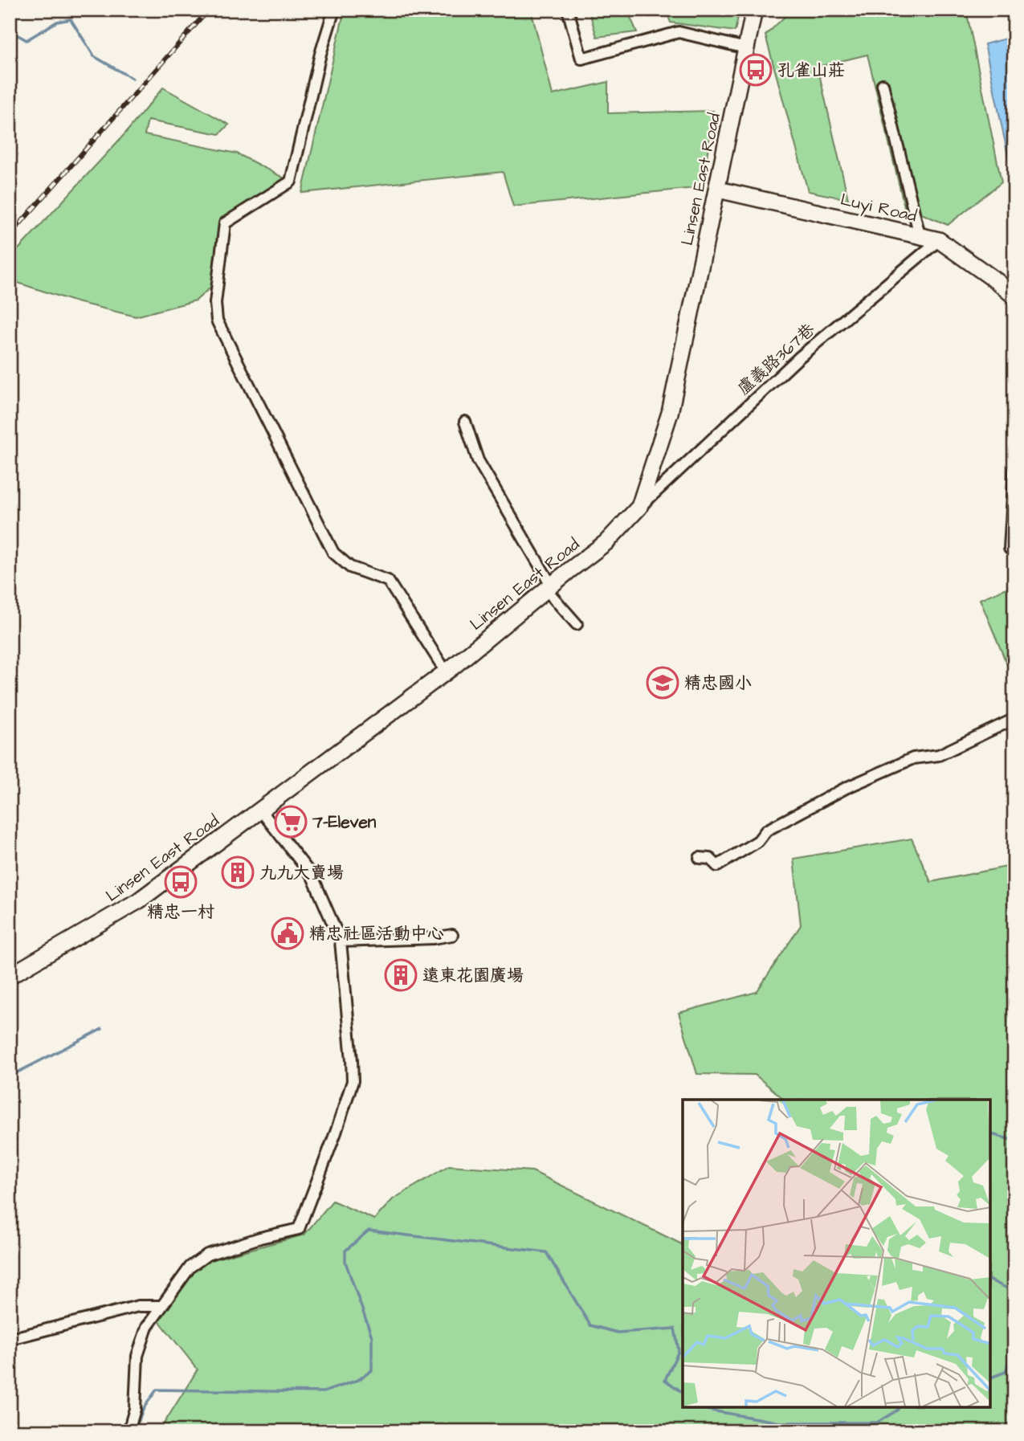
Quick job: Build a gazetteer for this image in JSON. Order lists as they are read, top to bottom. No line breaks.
{"streets":{"main road":["Linsen East Road","Luyi Road"],"street":["盧義路367巷"]},"crossings":[["Linsen East Road","Luyi Road"],["Linsen East Road","盧義路367巷"],["Luyi Road","盧義路367巷"]],"places":{"bus stop":["孔雀山莊","精忠一村"],"school or university":["精忠國小"],"supermarket":["7-Eleven"],"building":["九九大賣場","遠東花園廣場"],"public building":["精忠社區活動中心"]}}
